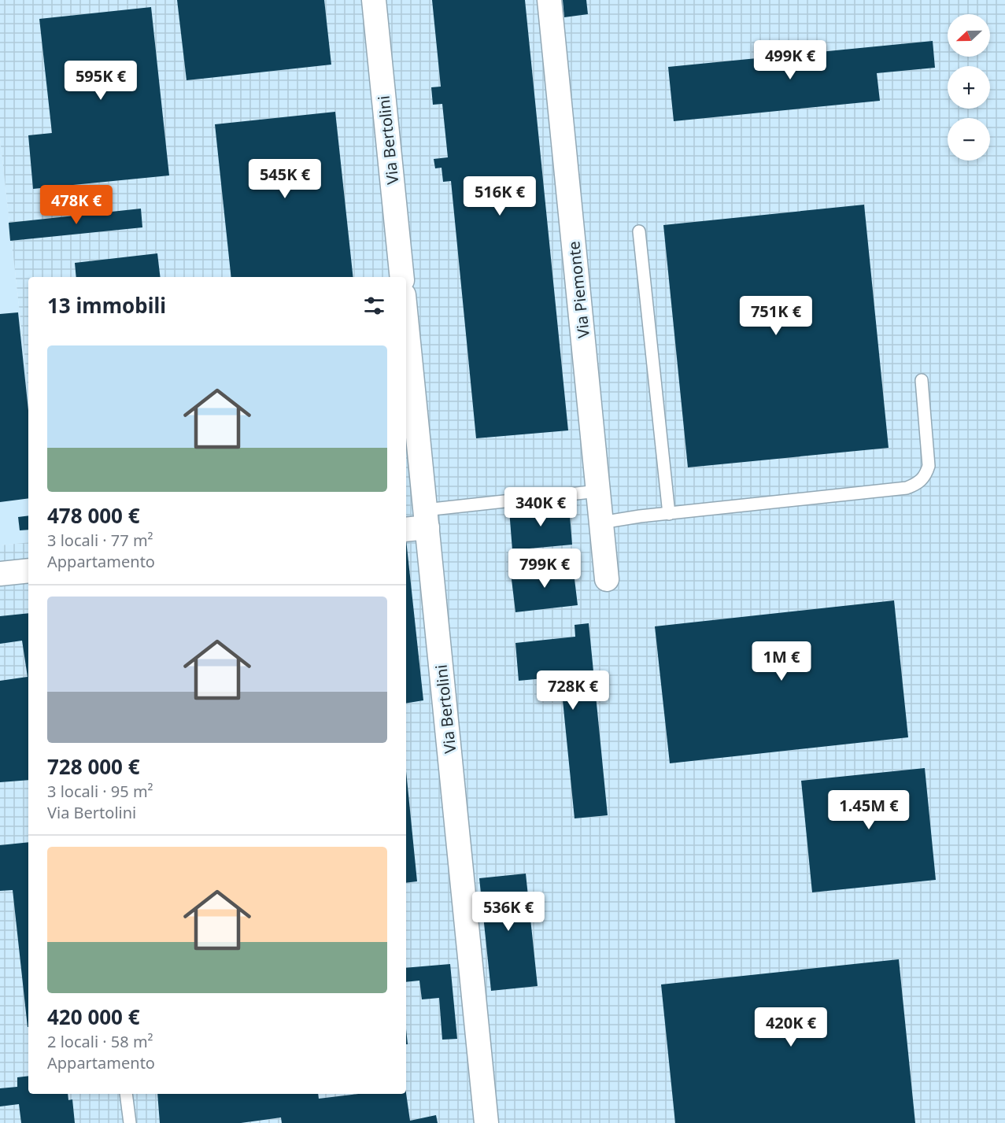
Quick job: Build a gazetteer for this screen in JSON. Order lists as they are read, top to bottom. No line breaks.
{"streets":{"street":["Via Bertolini","Via Piemonte"]},"north":"left","page":{"map_buttons":["+","−"],"price":["499K €","595K €","545K €","516K €","478K €","751K €","340K €","799K €","1M €","728K €","1.45M €","536K €","420K €"],"heading":"13 immobili","list":[{"name":"478 000 €","note":"3 locali · 77 m² · Appartamento"},{"name":"728 000 €","note":"3 locali · 95 m² · Via Bertolini"},{"name":"420 000 €","note":"2 locali · 58 m² · Appartamento"}]}}
